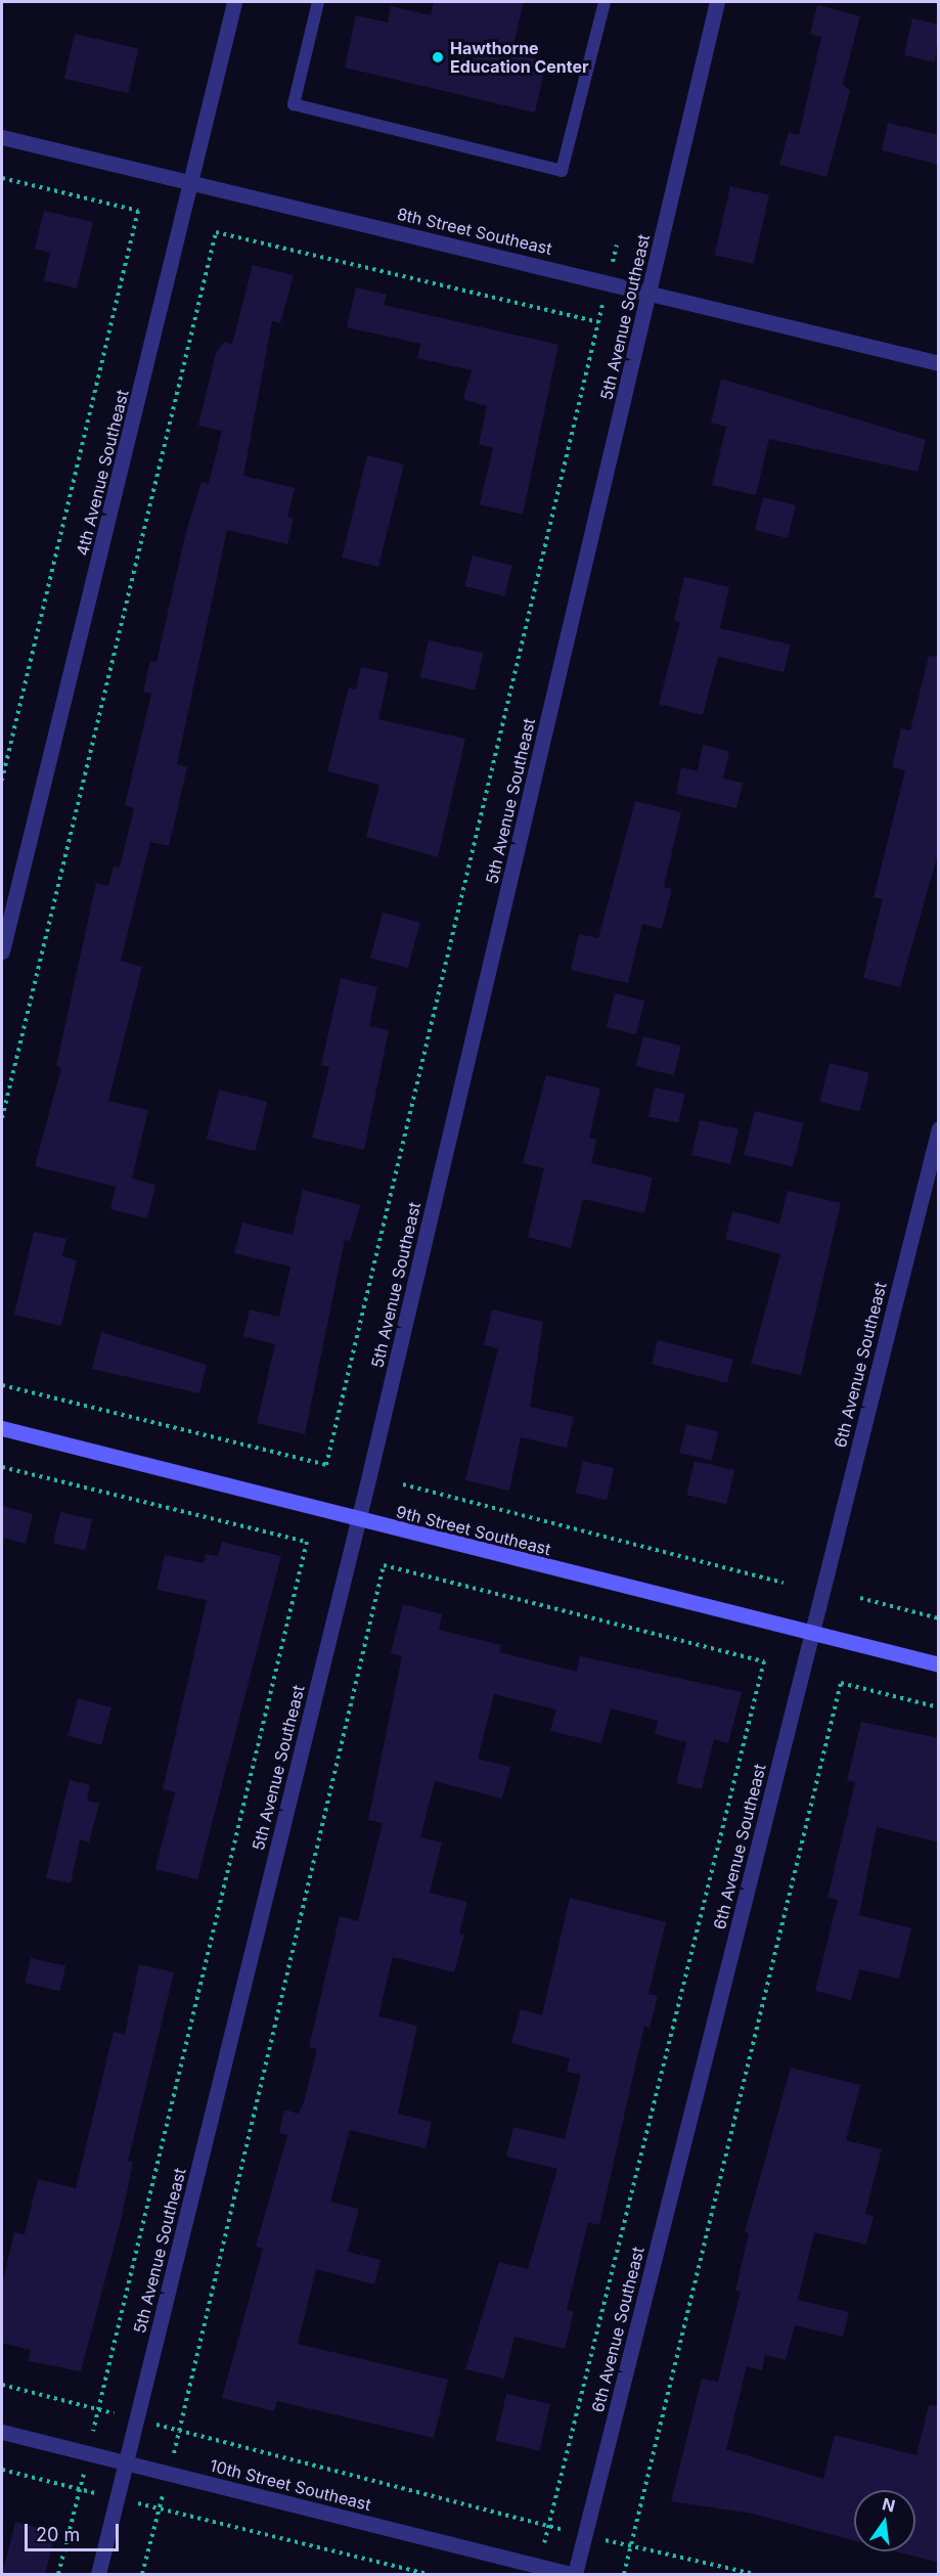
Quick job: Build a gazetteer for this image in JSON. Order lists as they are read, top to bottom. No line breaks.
{"streets":{"street":["8th Street Southeast","5th Avenue Southeast","4th Avenue Southeast","6th Avenue Southeast","9th Street Southeast","10th Street Southeast"]},"crossings":[["8th Street Southeast","5th Avenue Southeast"],["8th Street Southeast","4th Avenue Southeast"],["5th Avenue Southeast","9th Street Southeast"],["5th Avenue Southeast","10th Street Southeast"],["6th Avenue Southeast","9th Street Southeast"],["6th Avenue Southeast","10th Street Southeast"]],"places":["Hawthorne Education Center"],"scale_bar":"20 m","north":"top"}
